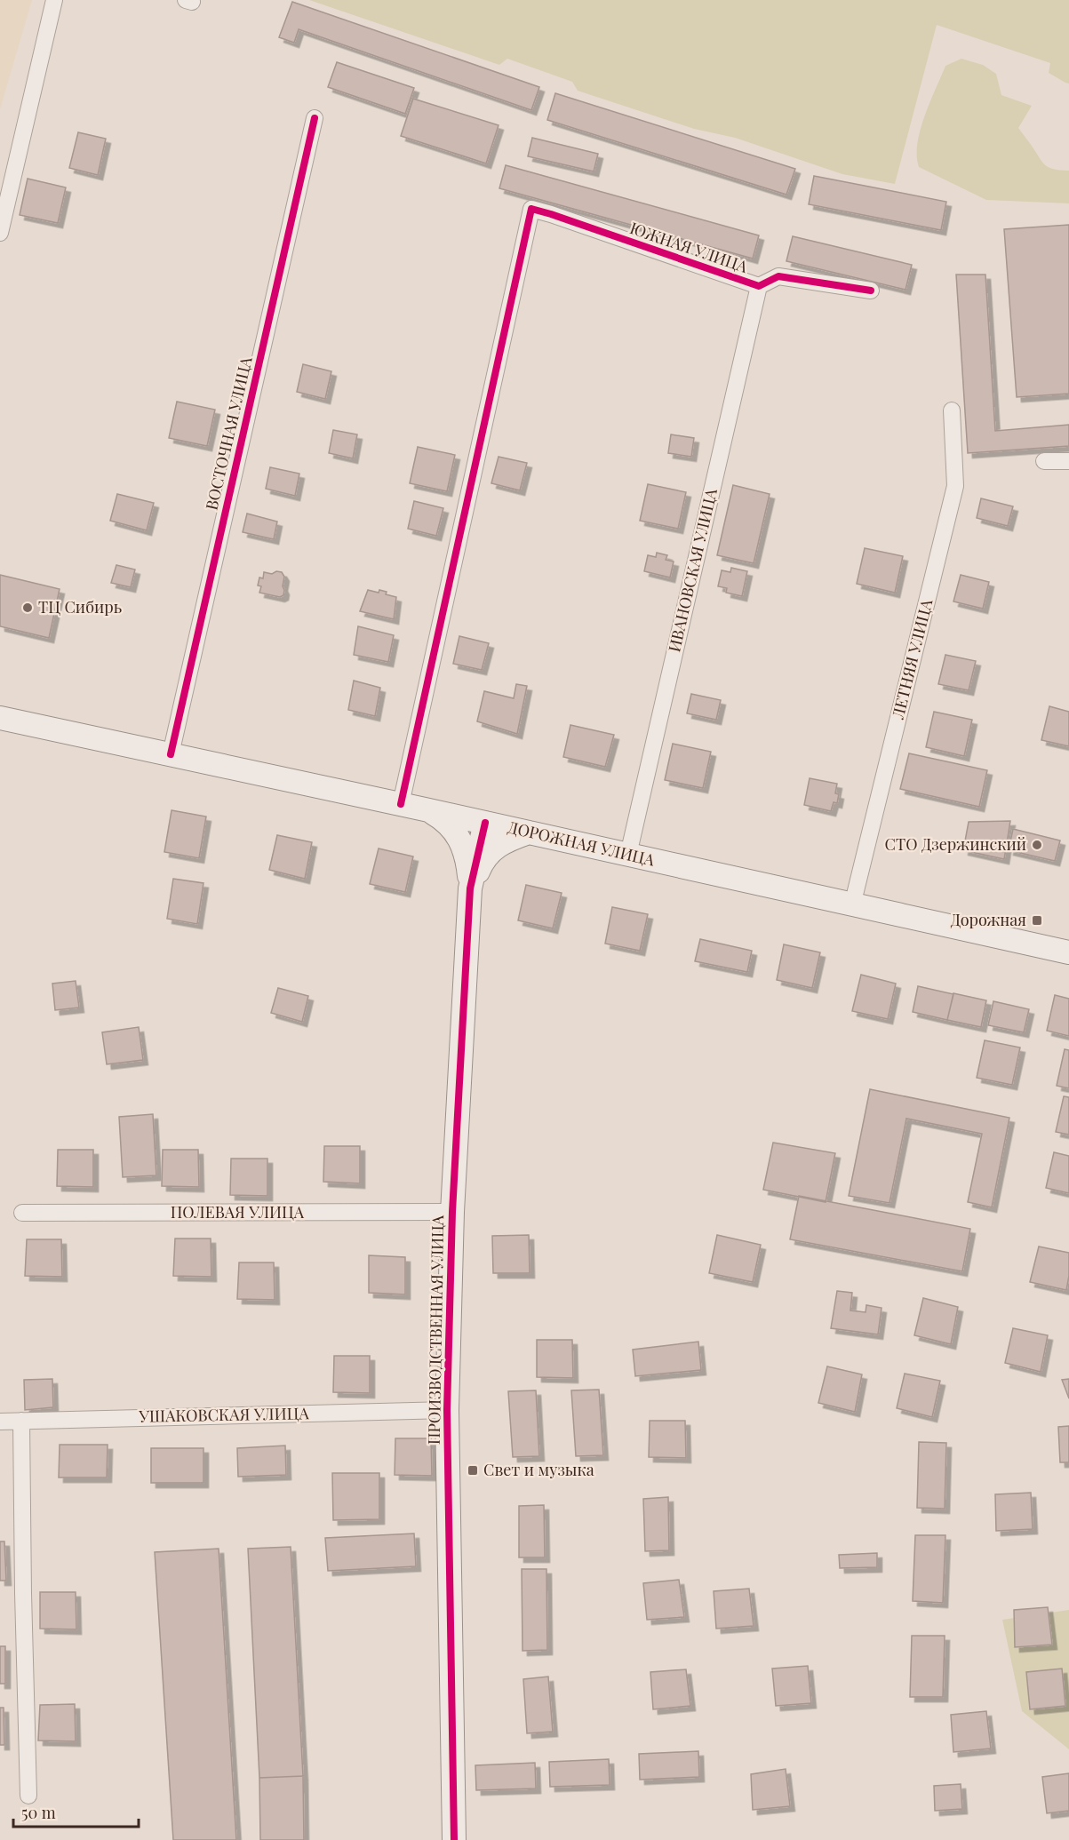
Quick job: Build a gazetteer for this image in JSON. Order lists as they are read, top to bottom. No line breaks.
{"streets":{"main road":["ДОРОЖНАЯ УЛИЦА","ПРОИЗВОДСТВЕННАЯ УЛИЦА"],"street":["ЮЖНАЯ УЛИЦА","ВОСТОЧНАЯ УЛИЦА","ИВАНОВСКАЯ УЛИЦА","ЛЕТНЯЯ УЛИЦА","ПОЛЕВАЯ УЛИЦА","УШАКОВСКАЯ УЛИЦА"]},"crossings":[["ЮЖНАЯ УЛИЦА","ИВАНОВСКАЯ УЛИЦА"],["ЮЖНАЯ УЛИЦА","ДОРОЖНАЯ УЛИЦА"],["ВОСТОЧНАЯ УЛИЦА","ДОРОЖНАЯ УЛИЦА"],["ИВАНОВСКАЯ УЛИЦА","ДОРОЖНАЯ УЛИЦА"],["ЛЕТНЯЯ УЛИЦА","ДОРОЖНАЯ УЛИЦА"],["ДОРОЖНАЯ УЛИЦА","ПРОИЗВОДСТВЕННАЯ УЛИЦА"],["ПОЛЕВАЯ УЛИЦА","ПРОИЗВОДСТВЕННАЯ УЛИЦА"],["ПРОИЗВОДСТВЕННАЯ УЛИЦА","УШАКОВСКАЯ УЛИЦА"]],"places":{"other":["ТЦ Сибирь","СТО Дзержинский"],"transit":["Дорожная","Свет и музыка"]},"scale_bar":"50 m"}
